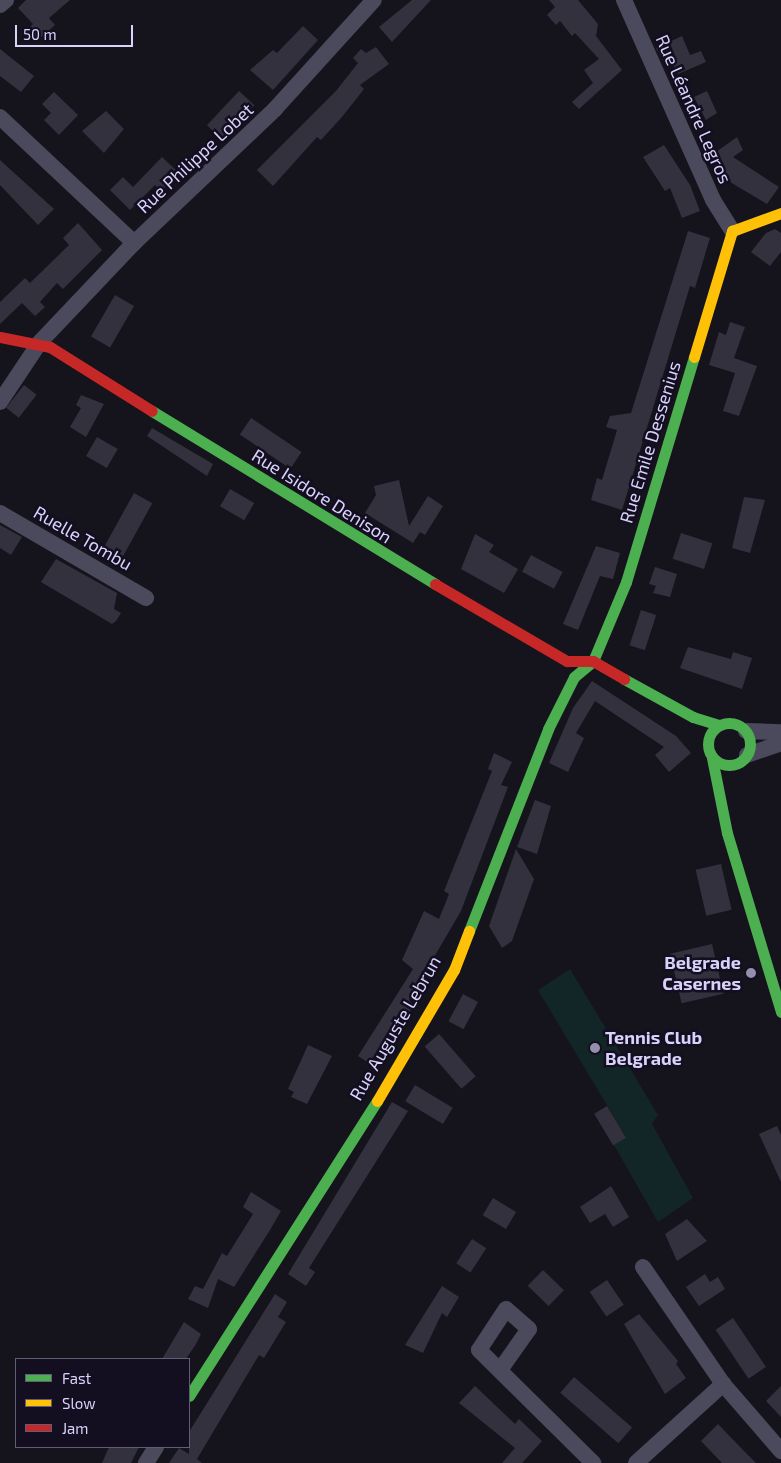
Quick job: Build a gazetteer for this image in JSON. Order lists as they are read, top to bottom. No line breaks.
{"streets":{"street":["Rue Léandre Legros","Rue Philippe Lobet","Rue Emile Dessenius","Rue Isidore Denison","Ruelle Tombu","Rue Auguste Lebrun"]},"crossings":[["Rue Léandre Legros","Rue Emile Dessenius"],["Rue Philippe Lobet","Rue Isidore Denison"],["Rue Emile Dessenius","Rue Isidore Denison"],["Rue Emile Dessenius","Rue Auguste Lebrun"],["Rue Isidore Denison","Rue Auguste Lebrun"]],"places":["Belgrade Casernes","Tennis Club Belgrade"],"legend":["Fast","Slow","Jam"],"scale_bar":"50 m"}
